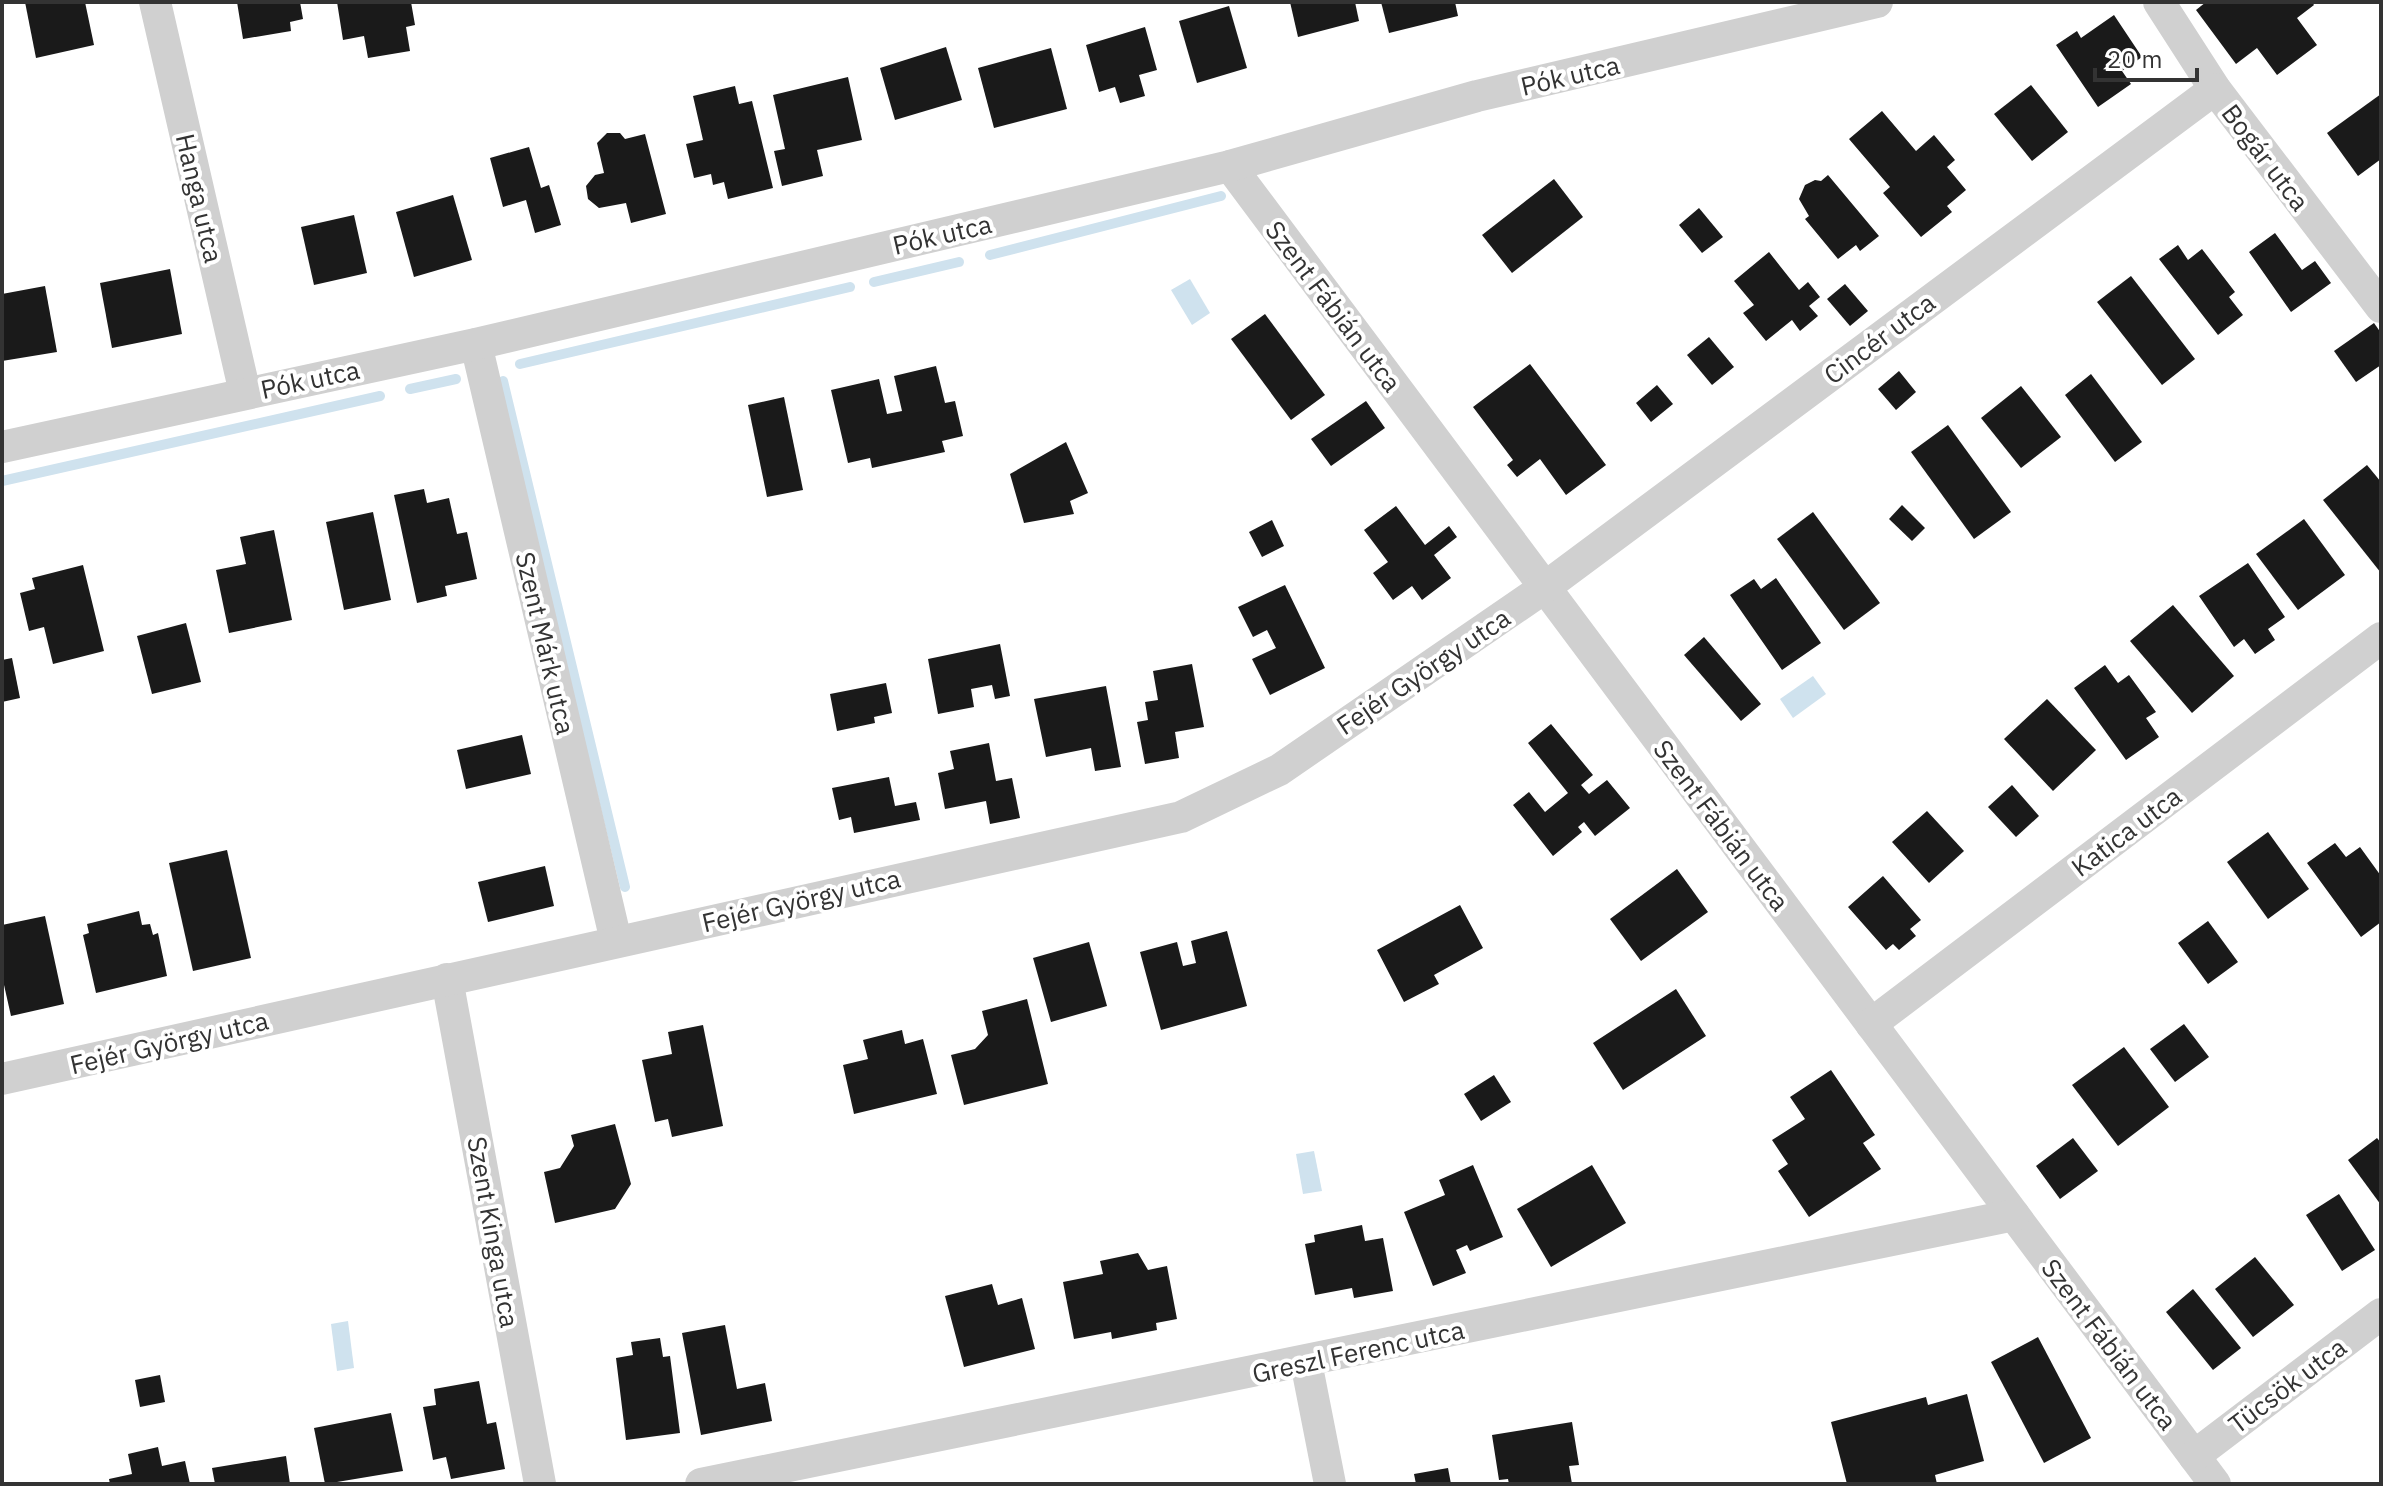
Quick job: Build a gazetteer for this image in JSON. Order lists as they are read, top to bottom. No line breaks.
{"streets":{"street":["Pók utca","Bogár utca","Hanga utca","Szent Fábián utca","Cincér utca","Szent Márk utca","Fejér György utca","Katica utca","Szent Kinga utca","Greszl Ferenc utca","Tücsök utca"]},"crossings":[["Pók utca","Hanga utca"],["Pók utca","Szent Fábián utca"],["Pók utca","Szent Márk utca"],["Bogár utca","Cincér utca"],["Szent Fábián utca","Cincér utca"],["Szent Fábián utca","Fejér György utca"],["Szent Fábián utca","Katica utca"],["Szent Fábián utca","Greszl Ferenc utca"],["Szent Fábián utca","Tücsök utca"],["Cincér utca","Fejér György utca"],["Szent Márk utca","Fejér György utca"],["Fejér György utca","Szent Kinga utca"]],"scale_bar":"20 m"}
